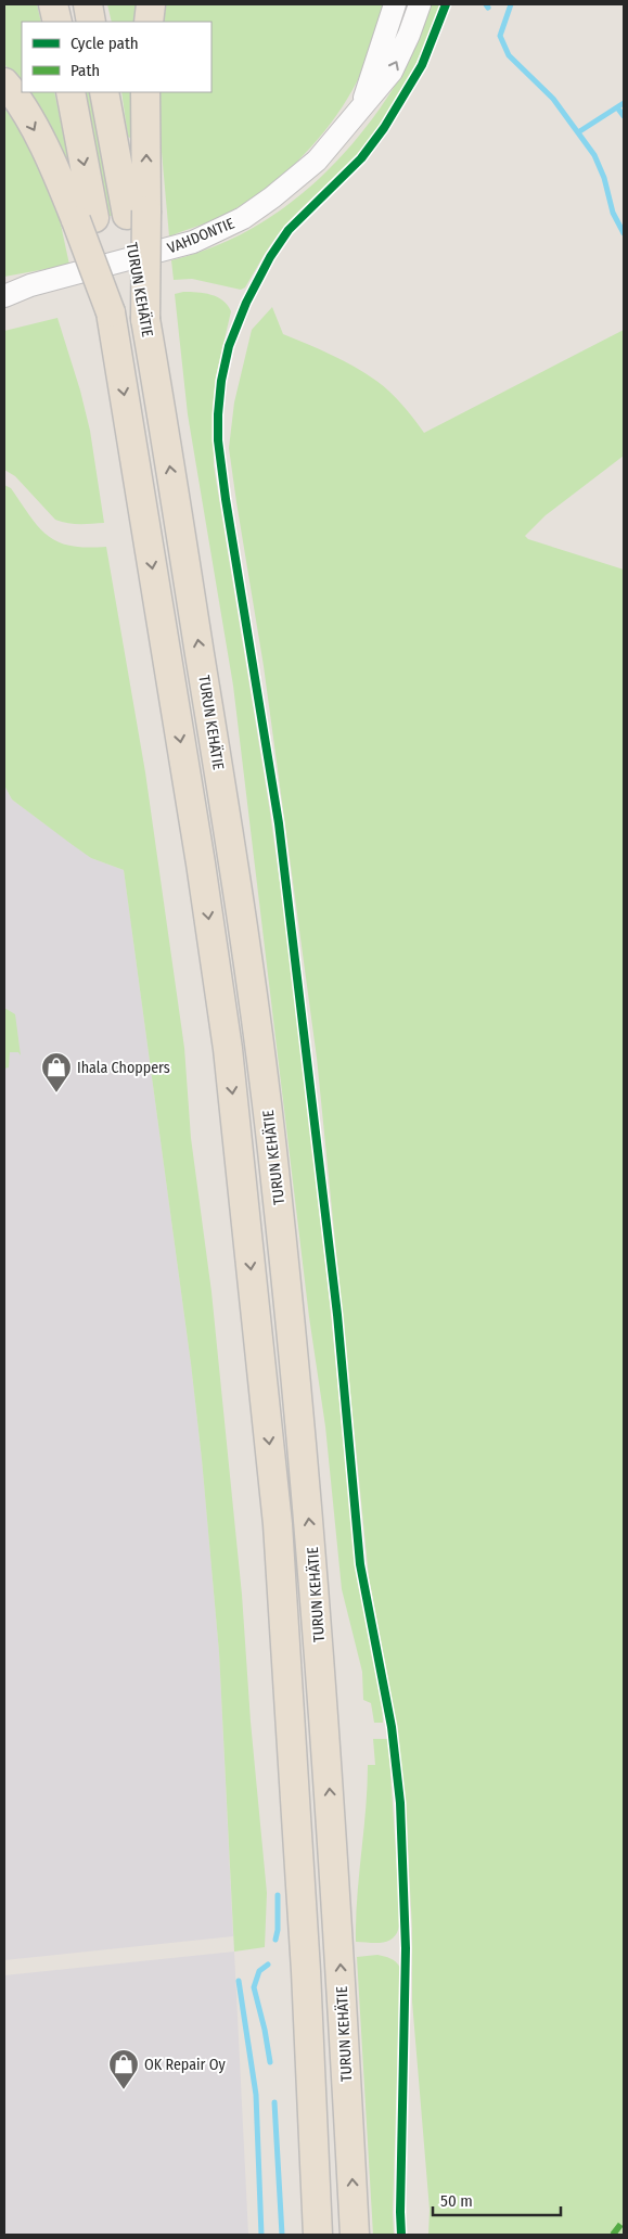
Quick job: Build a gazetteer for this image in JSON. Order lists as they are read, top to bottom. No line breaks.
{"streets":{"highway":["TURUN KEHÄTIE"],"street":["VAHDONTIE"]},"places":{"shop":["Ihala Choppers","OK Repair Oy"]},"legend":["Cycle path","Path"],"scale_bar":"50 m"}
